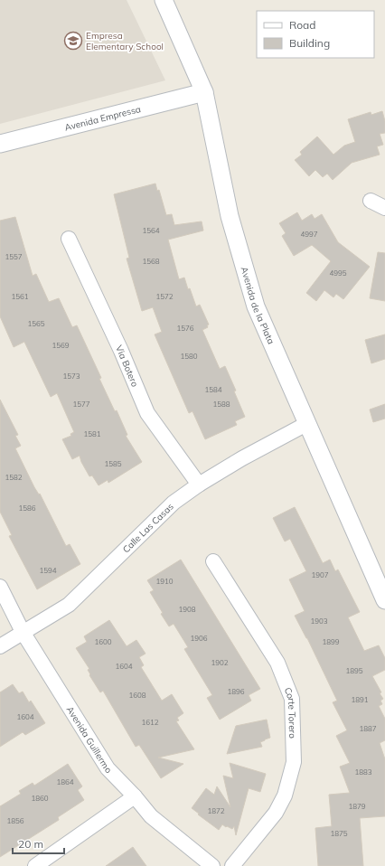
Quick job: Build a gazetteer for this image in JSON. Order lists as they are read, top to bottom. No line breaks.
{"streets":{"street":["Avenida Empressa","Avenida de la Plata","Via Botero","Calle Las Casas","Corte Torero","Avenida Guillermo"]},"crossings":[["Avenida Empressa","Avenida de la Plata"],["Avenida de la Plata","Calle Las Casas"],["Via Botero","Calle Las Casas"],["Calle Las Casas","Avenida Guillermo"]],"places":{"school or university":["Empresa Elementary School"]},"house_numbers":["1564","4997","1557","1568","4995","1561","1572","1565","1576","1569","1580","1573","1584","1577","1588","1581","1585","1582","1586","1594","1907","1910","1908","1903","1906","1600","1899","1902","1604","1895","1896","1608","1891","1604","1612","1887","1883","1864","1860","1879","1872","1856","1875"],"legend":["Road","Building"],"scale_bar":"20 m"}
